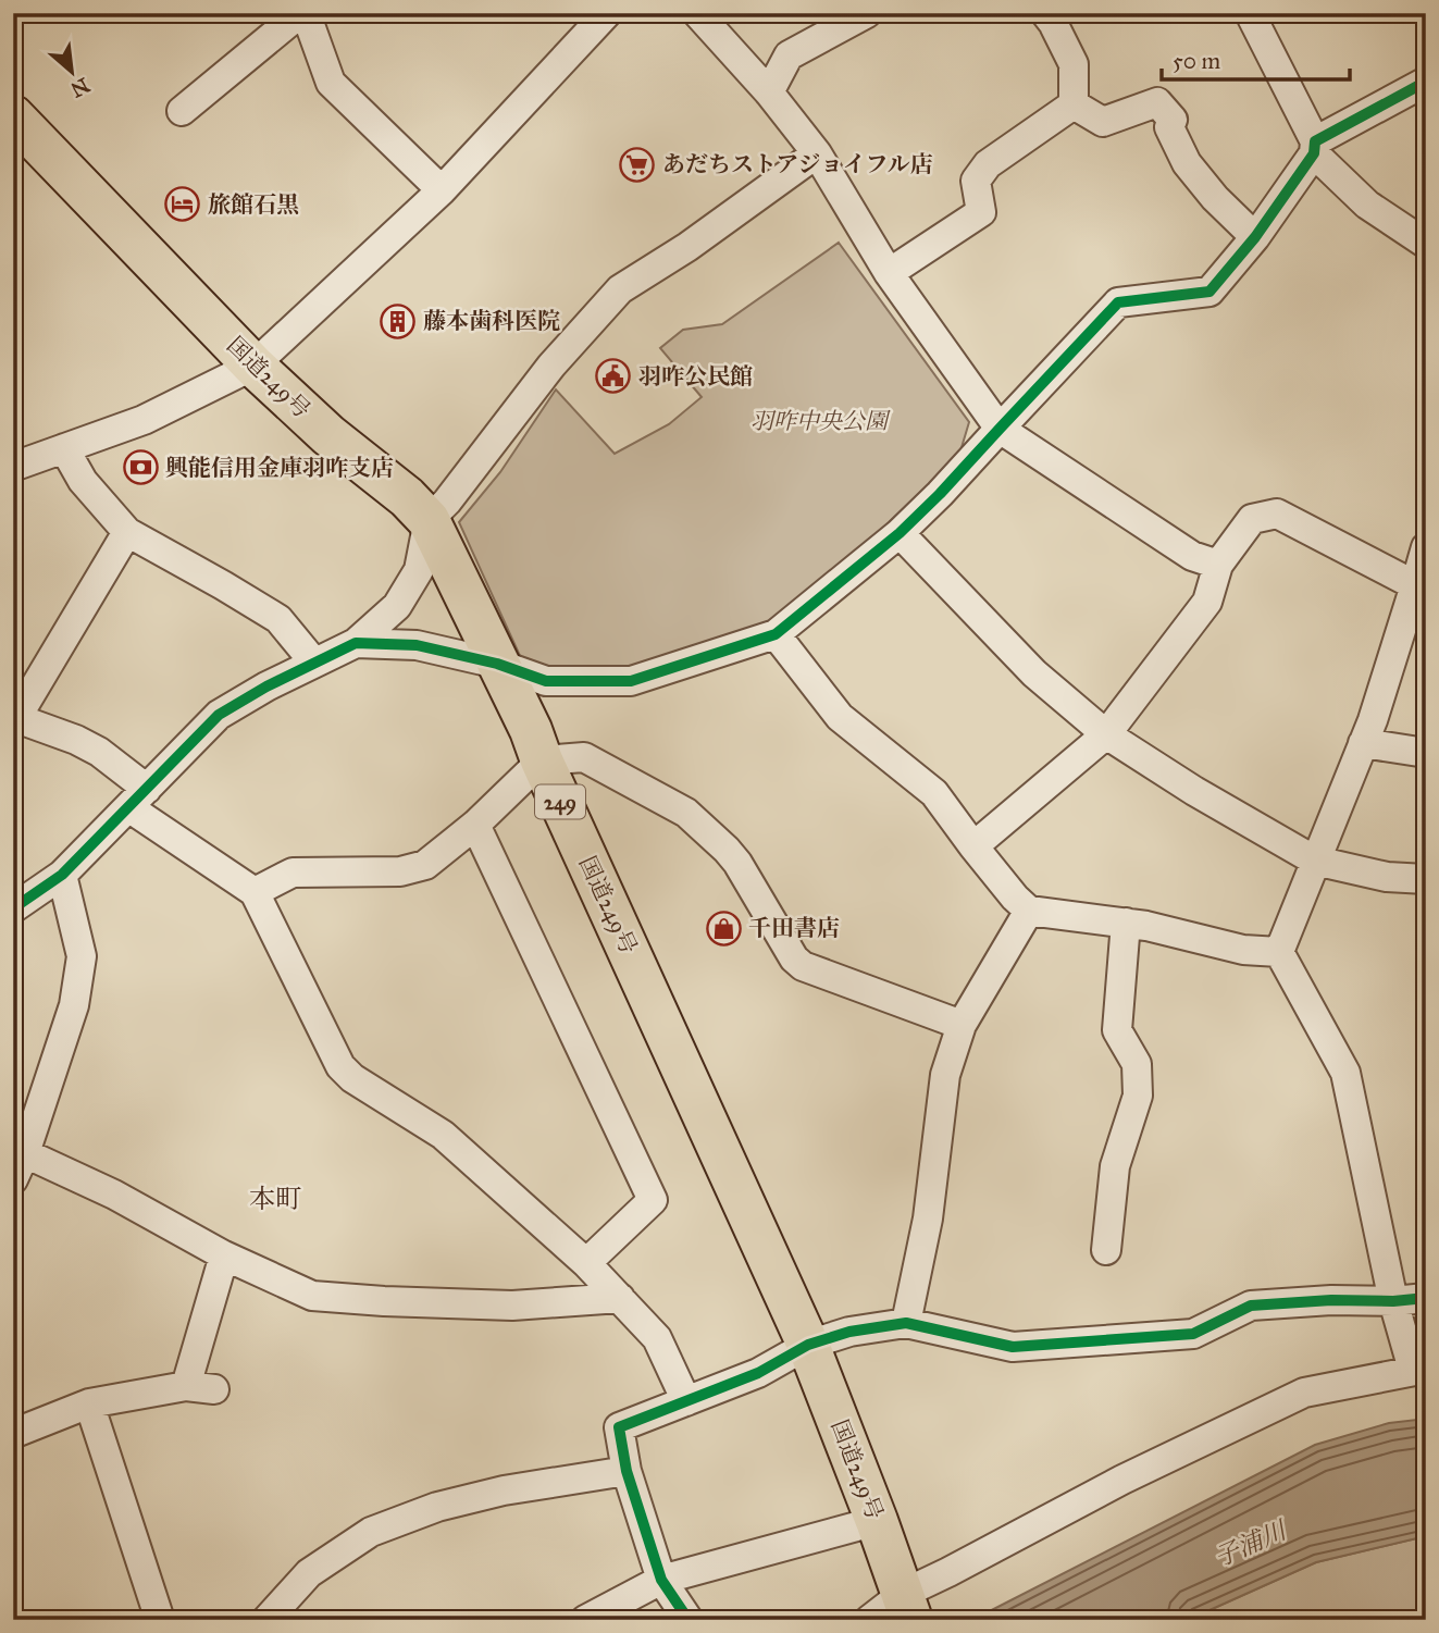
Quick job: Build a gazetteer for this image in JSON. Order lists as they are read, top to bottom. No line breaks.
{"streets":{"highway":["国道249号","249"]},"districts":["本町"],"water":["子浦川"],"parks":["羽咋中央公園"],"places":{"supermarket":["あだちストアジョイフル店"],"hotel":["旅館石黒"],"building":["藤本歯科医院"],"public building":["羽咋公民館"],"bank":["興能信用金庫羽咋支店"],"shop":["千田書店"]},"scale_bar":"50 m","north":"bottom right"}
